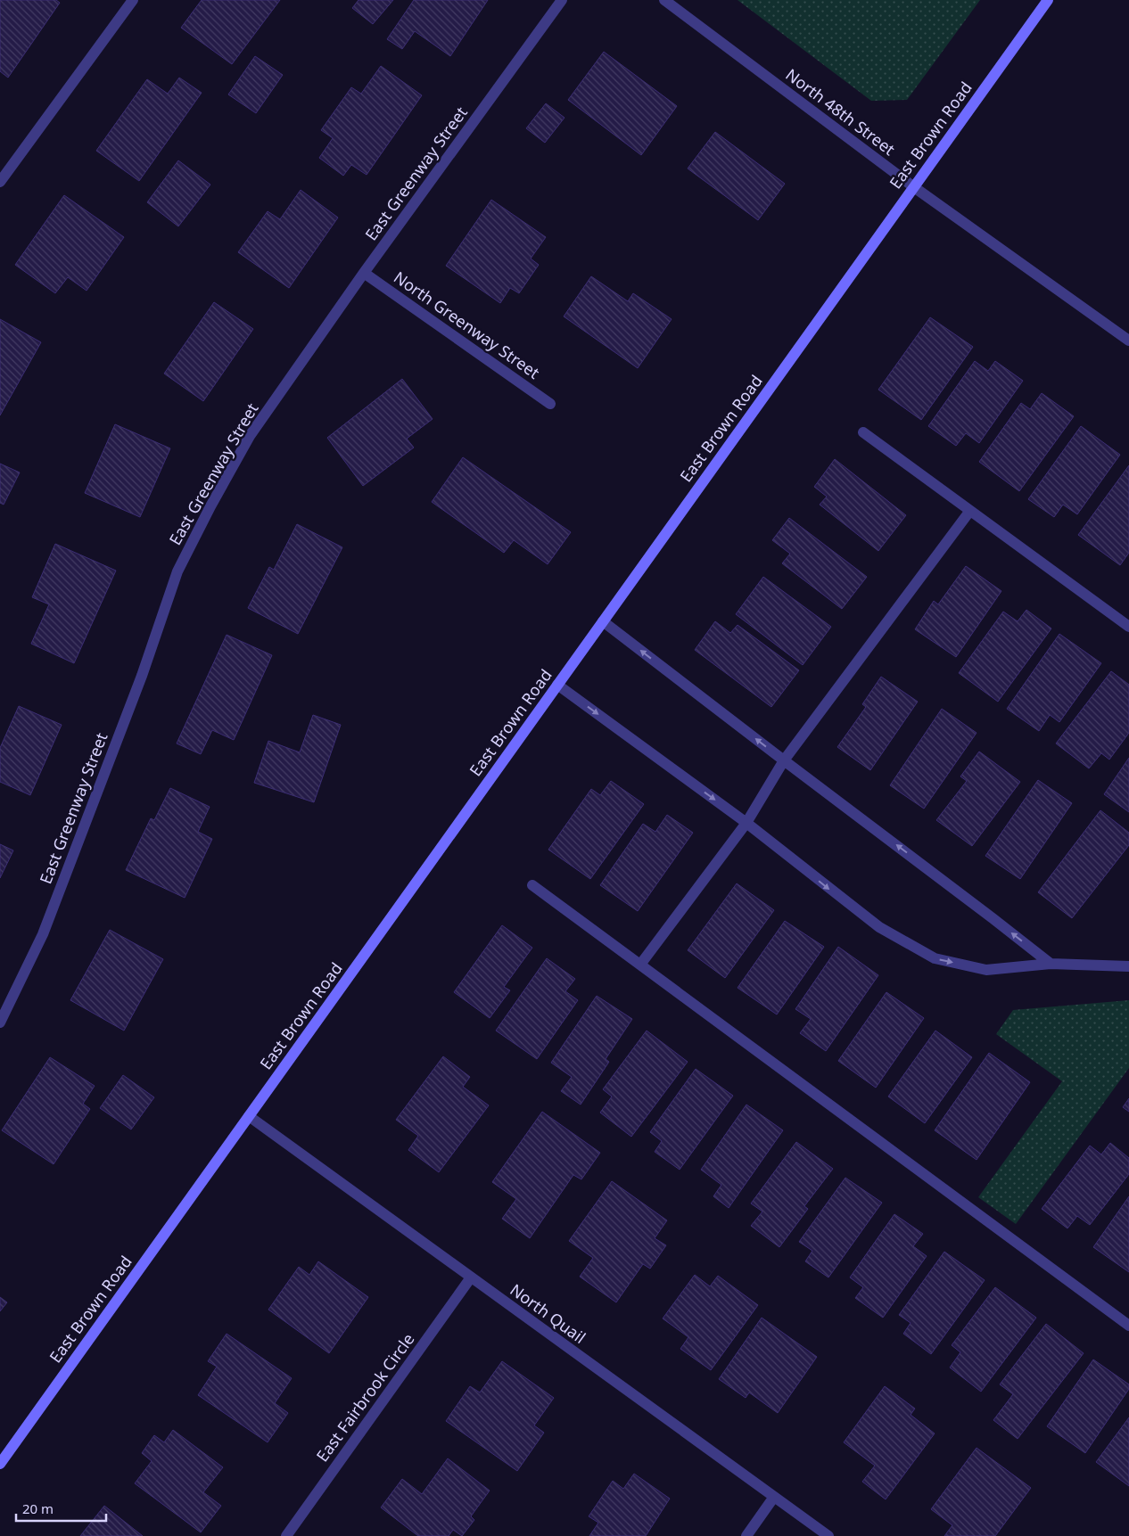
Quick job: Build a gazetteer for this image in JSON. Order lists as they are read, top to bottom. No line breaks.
{"streets":{"main road":["East Brown Road"],"street":["North 48th Street","East Greenway Street","North Greenway Street","North Quail","East Fairbrook Circle"]},"crossings":[["North 48th Street","East Brown Road"],["East Brown Road","North Quail"],["East Greenway Street","North Greenway Street"],["North Quail","East Fairbrook Circle"]],"scale_bar":"20 m"}
